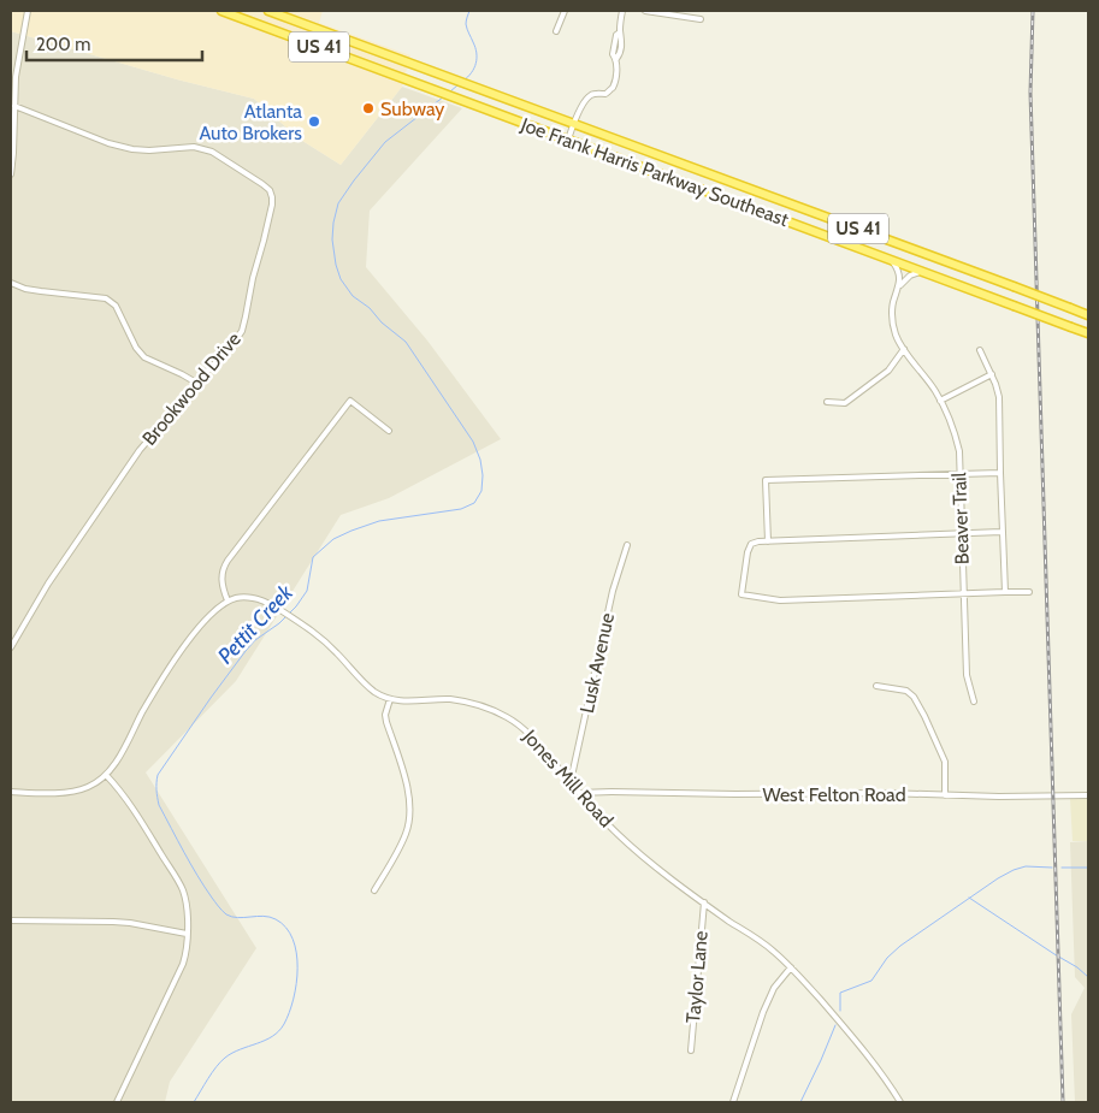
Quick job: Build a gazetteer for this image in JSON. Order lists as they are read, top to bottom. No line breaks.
{"streets":{"highway":["US 41","Joe Frank Harris Parkway Southeast"],"street":["Brookwood Drive","Beaver Trail","Lusk Avenue","Jones Mill Road","West Felton Road","Taylor Lane"]},"crossings":[["Joe Frank Harris Parkway Southeast","Beaver Trail"],["Lusk Avenue","Jones Mill Road"],["Jones Mill Road","West Felton Road"],["Jones Mill Road","Taylor Lane"]],"water":["Pettit Creek"],"places":["Subway","Atlanta Auto Brokers"],"scale_bar":"200 m"}
